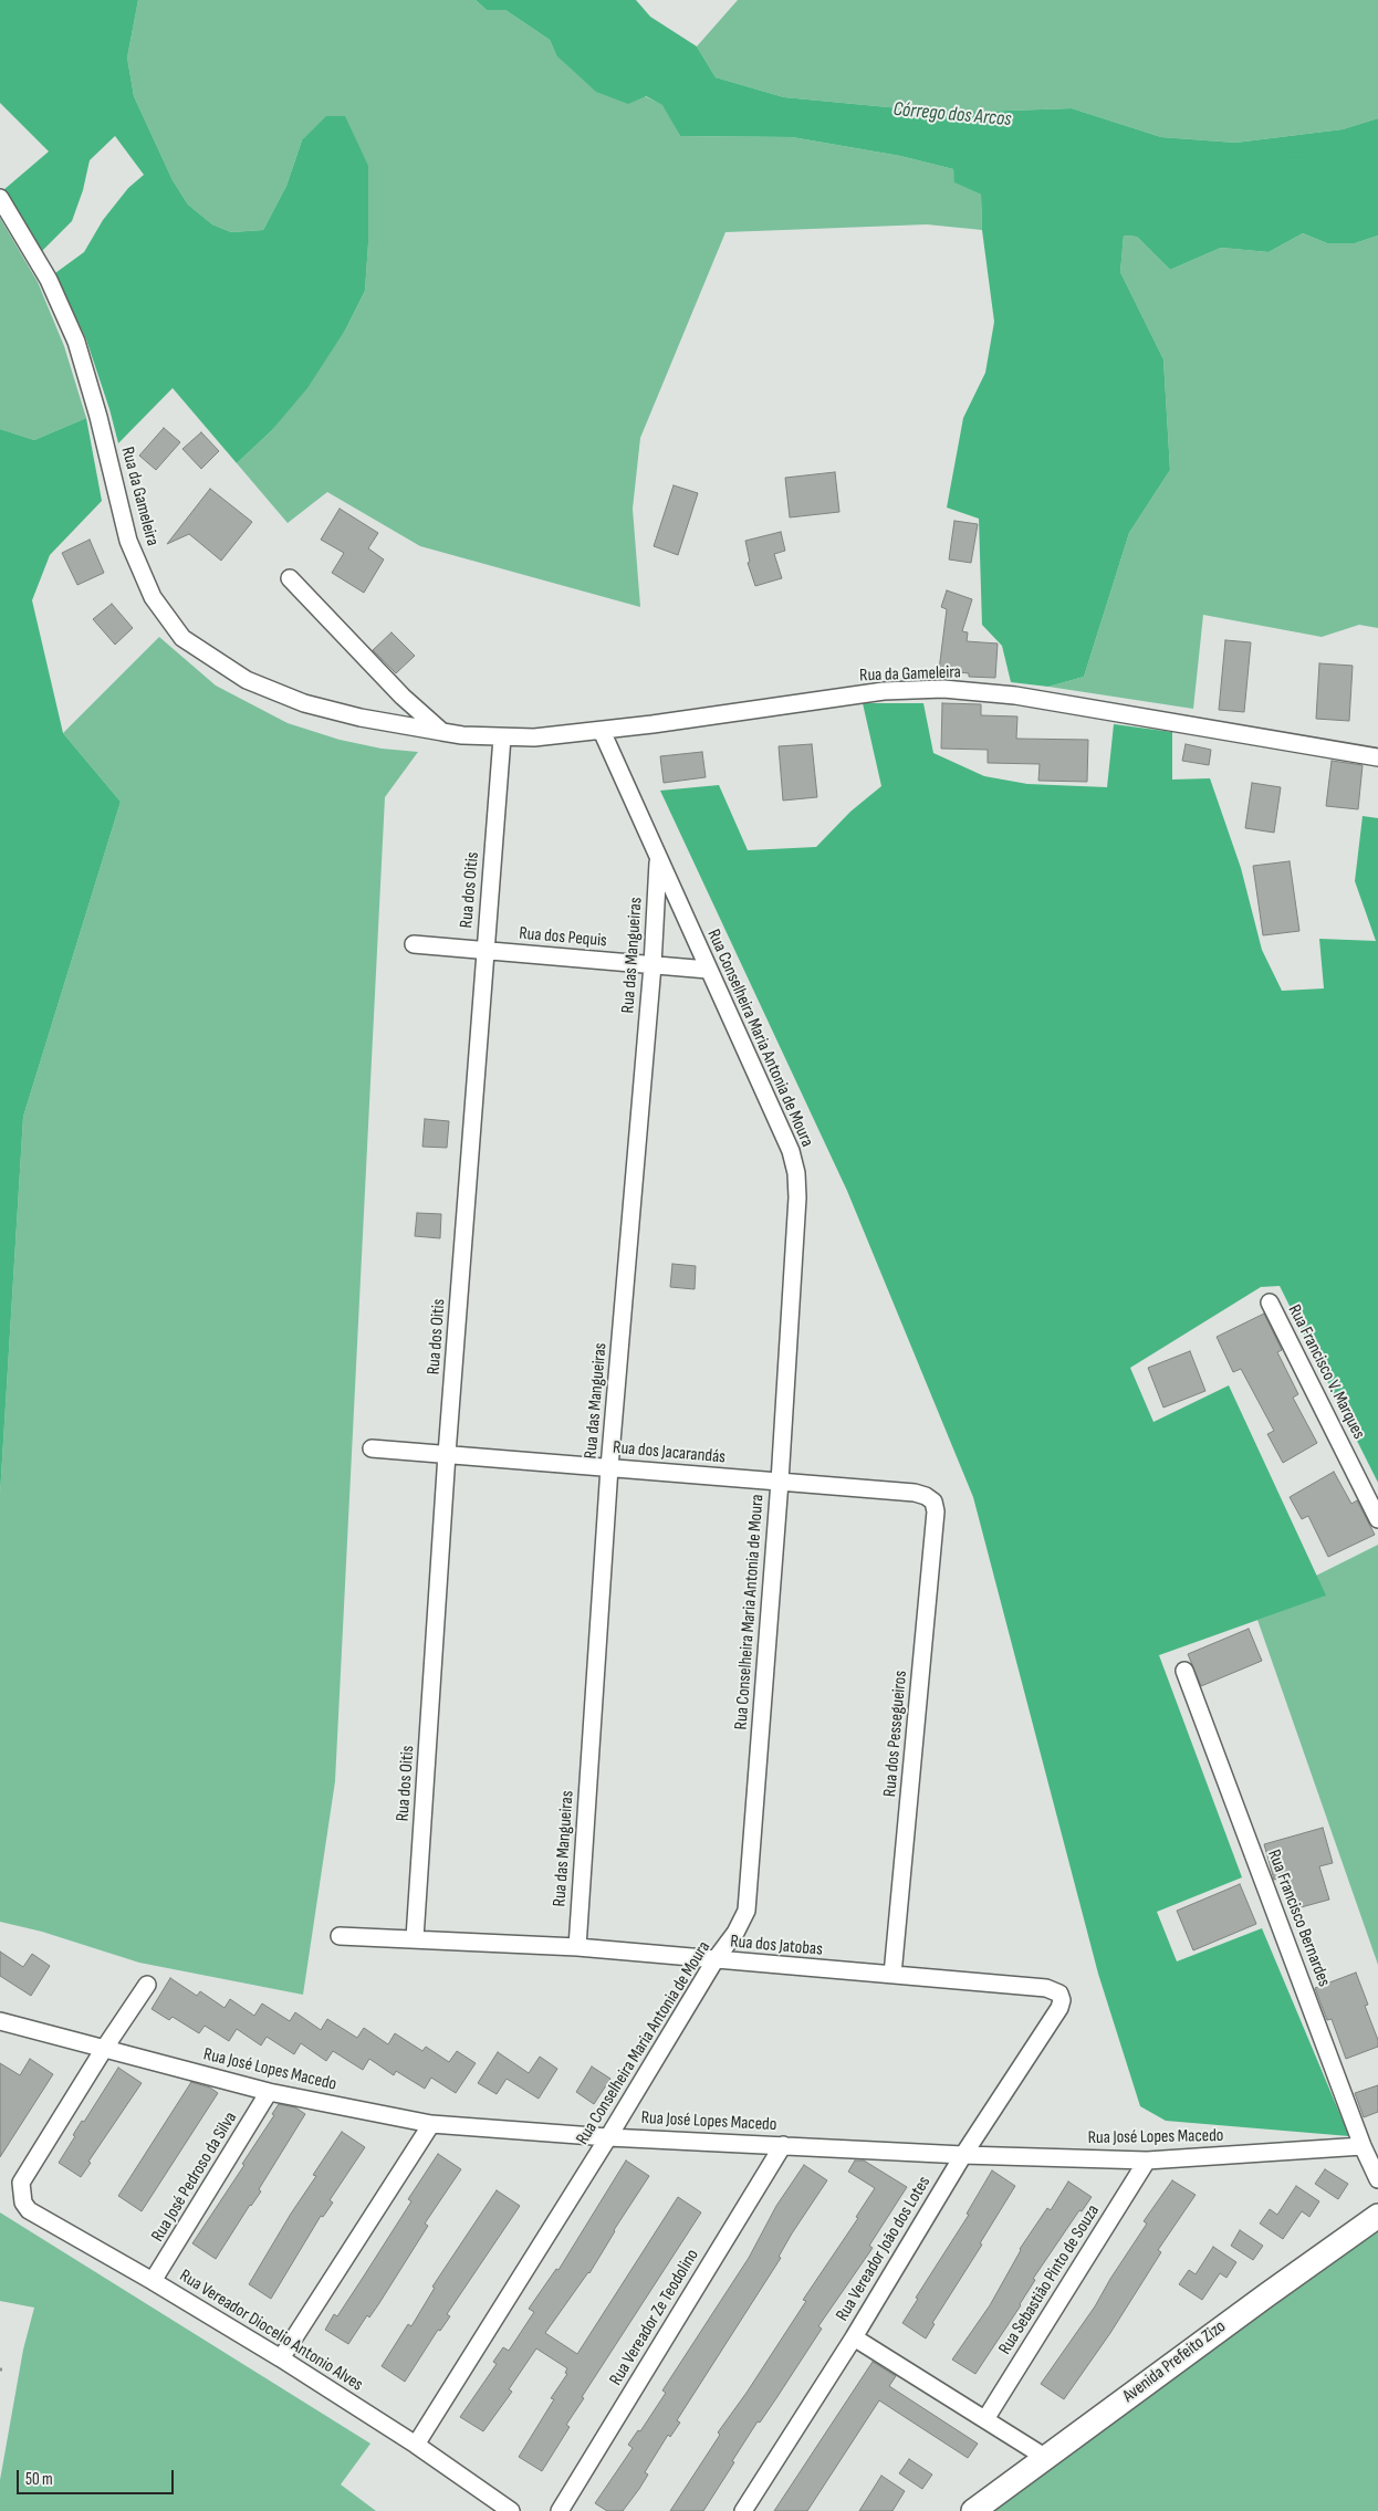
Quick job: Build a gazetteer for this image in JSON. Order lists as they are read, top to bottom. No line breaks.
{"streets":{"main road":["Avenida Prefeito Zizo"],"street":["Rua da Gameleira","Rua dos Oitis","Rua dos Pequis","Rua das Mangueiras","Rua Conselheira Maria Antonia de Moura","Rua Francisco V. Marques","Rua dos Jacarandás","Rua dos Pessegueiros","Rua Francisco Bernardes","Rua dos Jatobas","Rua José Lopes Macedo","Rua José Pedroso da Silva","Rua Vereador João dos Lotes","Rua Sebastião Pinto de Souza","Rua Vereador Ze Teodolino","Rua Vereador Diocelio Antonio Alves"]},"crossings":[["Rua da Gameleira","Rua dos Oitis"],["Rua da Gameleira","Rua Conselheira Maria Antonia de Moura"],["Rua dos Oitis","Rua dos Pequis"],["Rua dos Oitis","Rua dos Jacarandás"],["Rua dos Oitis","Rua dos Jatobas"],["Rua dos Pequis","Rua das Mangueiras"],["Rua dos Pequis","Rua Conselheira Maria Antonia de Moura"],["Rua das Mangueiras","Rua Conselheira Maria Antonia de Moura"],["Rua das Mangueiras","Rua dos Jacarandás"],["Rua das Mangueiras","Rua dos Jatobas"],["Rua Conselheira Maria Antonia de Moura","Rua dos Jacarandás"],["Rua Conselheira Maria Antonia de Moura","Rua dos Jatobas"],["Rua Conselheira Maria Antonia de Moura","Rua José Lopes Macedo"],["Rua Conselheira Maria Antonia de Moura","Rua Vereador Diocelio Antonio Alves"],["Rua dos Jacarandás","Rua dos Pessegueiros"],["Rua dos Pessegueiros","Rua dos Jatobas"],["Rua Francisco Bernardes","Rua José Lopes Macedo"],["Rua dos Jatobas","Rua Vereador João dos Lotes"],["Rua José Lopes Macedo","Rua José Pedroso da Silva"],["Rua José Lopes Macedo","Rua Vereador João dos Lotes"],["Rua José Lopes Macedo","Rua Sebastião Pinto de Souza"],["Rua José Lopes Macedo","Rua Vereador Ze Teodolino"],["Rua José Lopes Macedo","Rua Vereador Diocelio Antonio Alves"],["Rua José Pedroso da Silva","Rua Vereador Diocelio Antonio Alves"]],"water":["Córrego dos Arcos"],"scale_bar":"50 m"}
